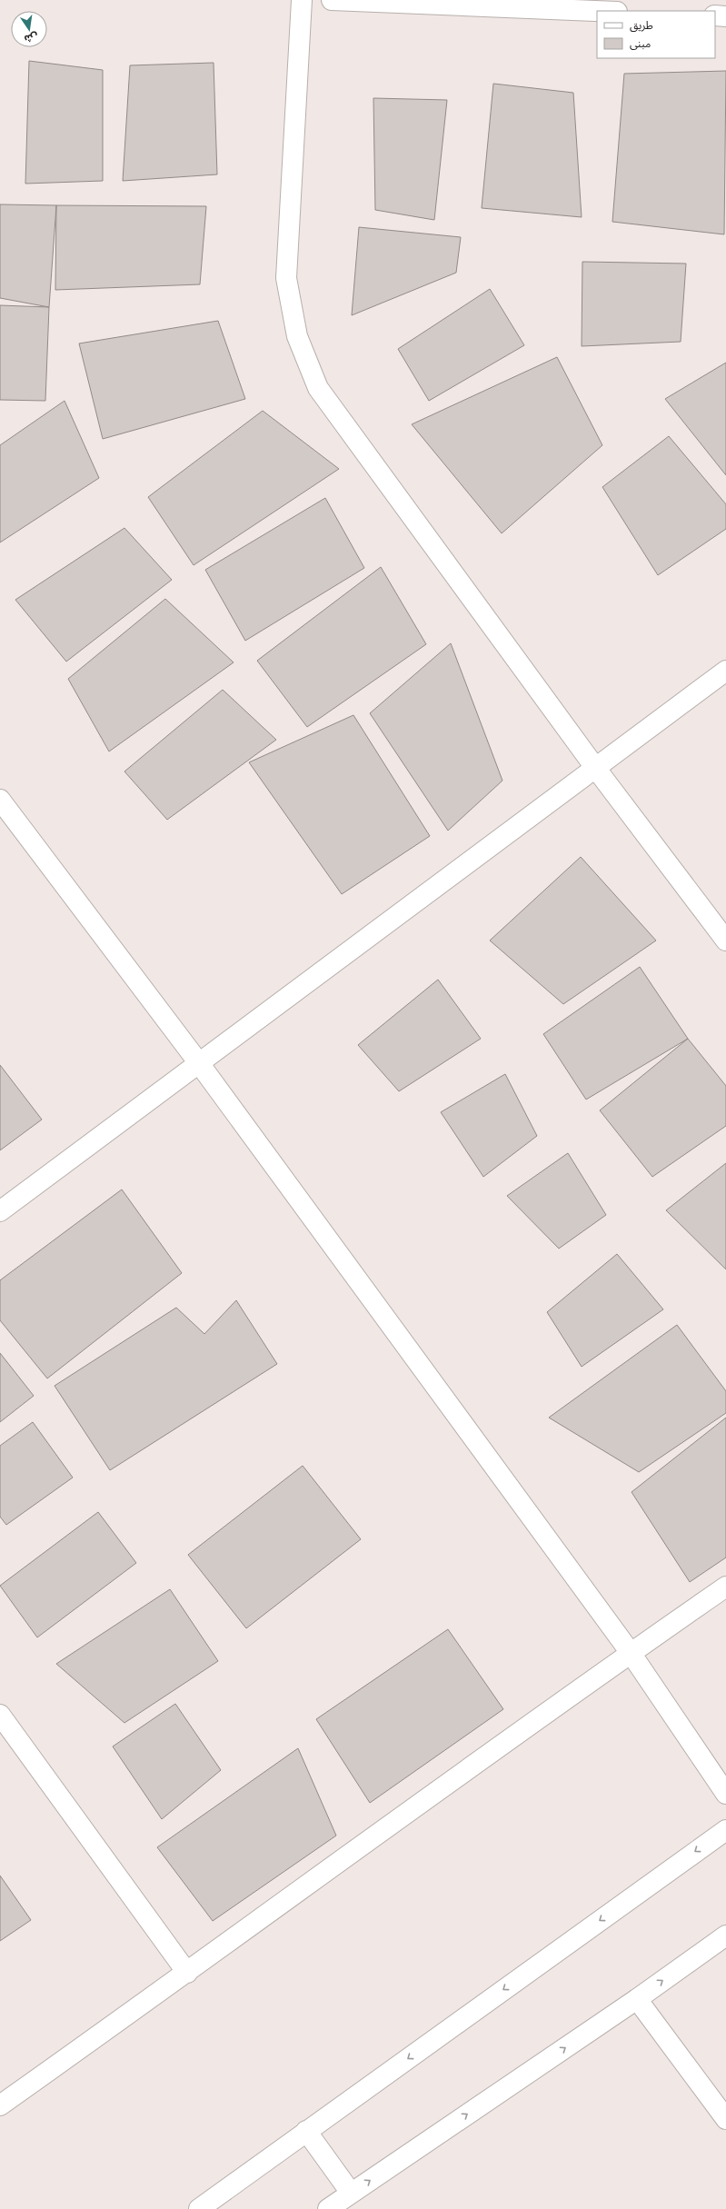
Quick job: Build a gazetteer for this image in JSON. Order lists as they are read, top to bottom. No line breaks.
{"legend":["طريق","مبنى"],"north":"bottom"}
